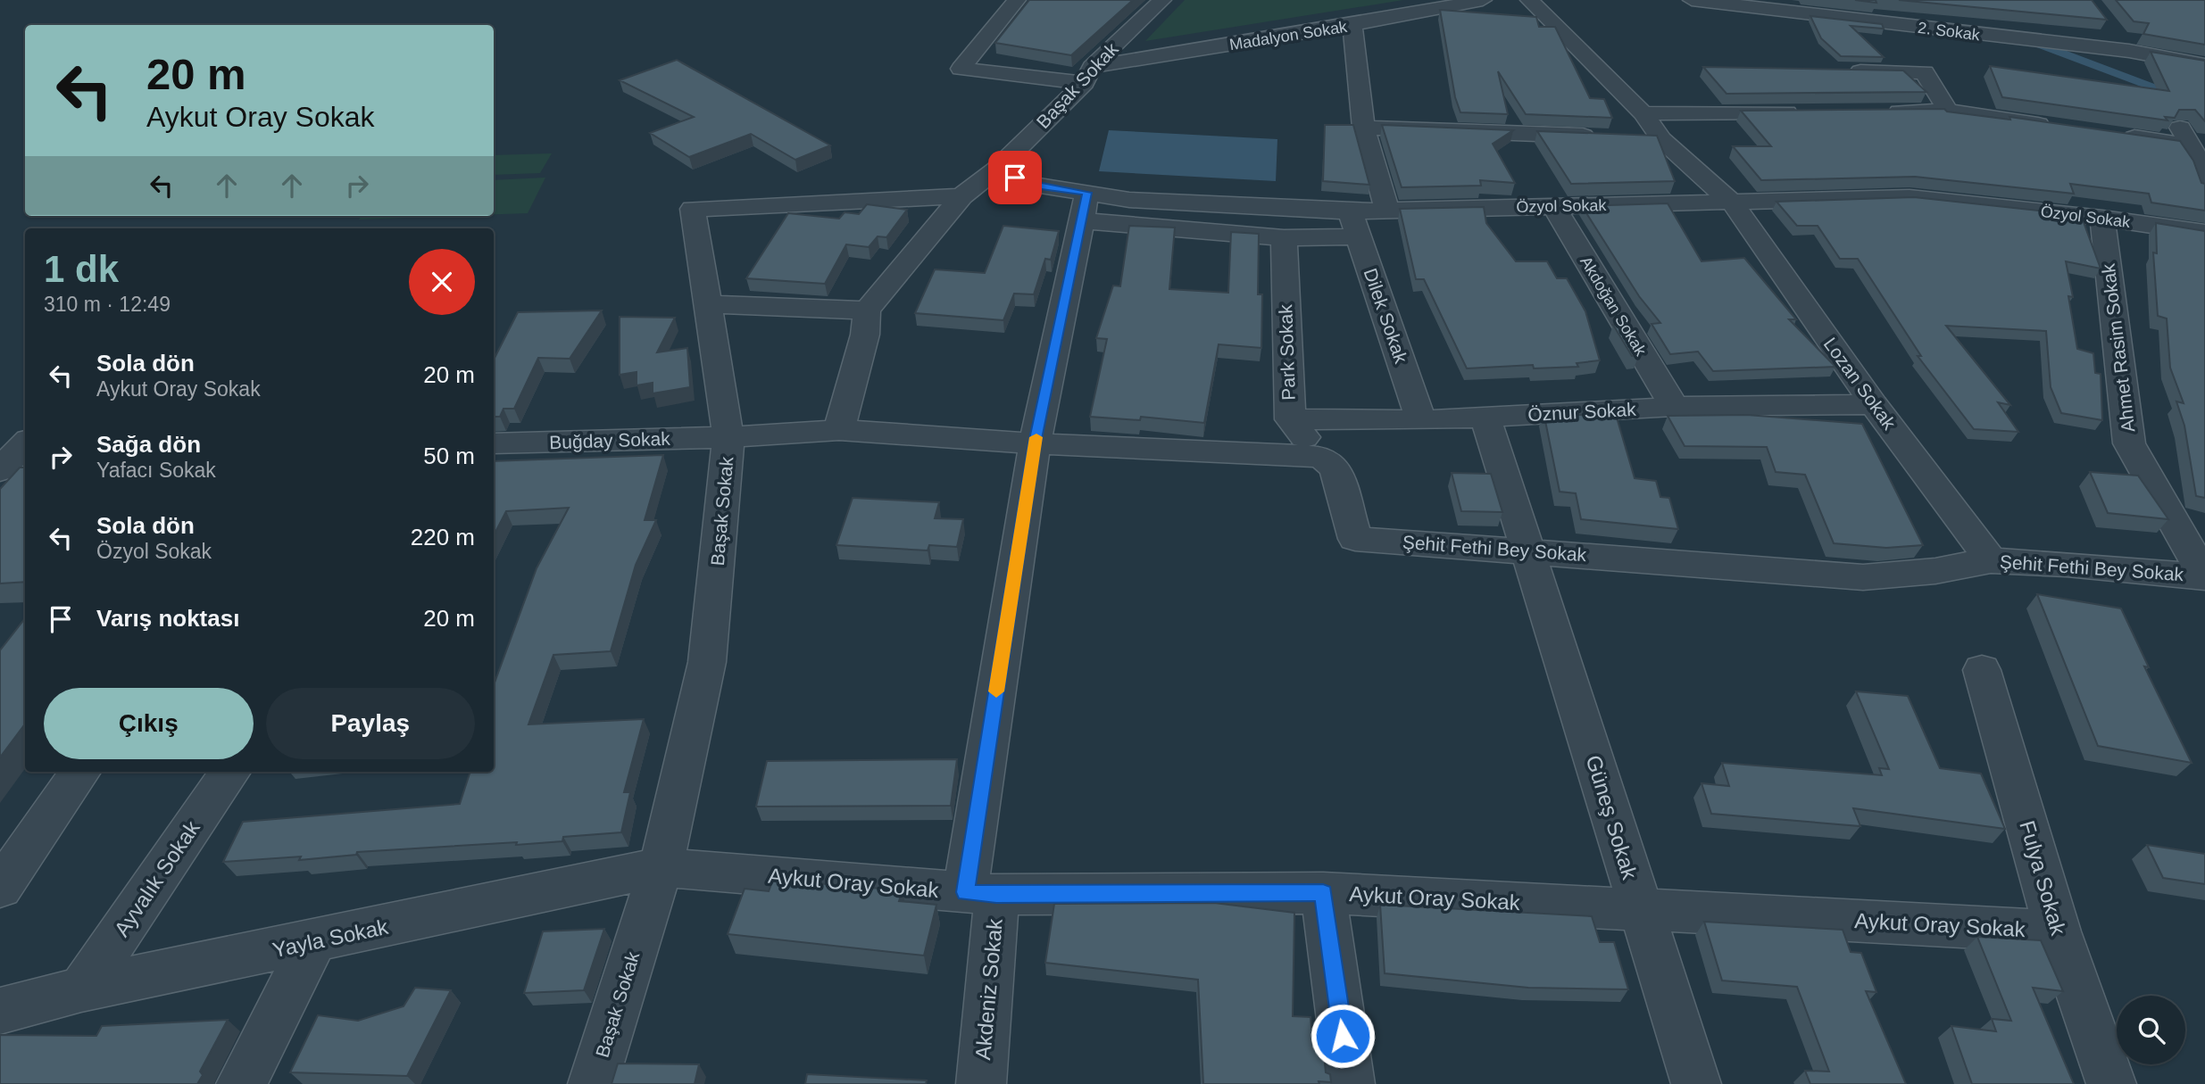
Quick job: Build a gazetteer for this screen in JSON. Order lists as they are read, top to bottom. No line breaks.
{"streets":{"street":["2. Sokak","Madalyon Sokak","Başak Sokak","Özyol Sokak","Akdoğan Sokak","Dilek Sokak","Ahmet Rasim Sokak","Park Sokak","Lozan Sokak","Öznur Sokak","Buğday Sokak","Şehit Fethi Bey Sokak","Güneş Sokak","Fulya Sokak","Ayvalık Sokak","Aykut Oray Sokak","Yayla Sokak","Akdeniz Sokak"]},"crossings":[["Madalyon Sokak","Başak Sokak"],["Başak Sokak","Özyol Sokak"],["Başak Sokak","Buğday Sokak"],["Başak Sokak","Aykut Oray Sokak"],["Başak Sokak","Yayla Sokak"],["Özyol Sokak","Akdoğan Sokak"],["Özyol Sokak","Dilek Sokak"],["Özyol Sokak","Ahmet Rasim Sokak"],["Özyol Sokak","Lozan Sokak"],["Özyol Sokak","Akdeniz Sokak"],["Akdoğan Sokak","Öznur Sokak"],["Dilek Sokak","Öznur Sokak"],["Park Sokak","Öznur Sokak"],["Park Sokak","Şehit Fethi Bey Sokak"],["Lozan Sokak","Öznur Sokak"],["Lozan Sokak","Şehit Fethi Bey Sokak"],["Öznur Sokak","Güneş Sokak"],["Şehit Fethi Bey Sokak","Güneş Sokak"],["Güneş Sokak","Aykut Oray Sokak"],["Fulya Sokak","Aykut Oray Sokak"],["Ayvalık Sokak","Yayla Sokak"],["Aykut Oray Sokak","Yayla Sokak"],["Aykut Oray Sokak","Akdeniz Sokak"]],"page":{"turn":["20 m","Aykut Oray Sokak"],"heading":["1 dk","310 m · 12:49"],"list":[{"name":"Sola dön","note":"Aykut Oray Sokak","value":"20 m"},{"name":"Sağa dön","note":"Yafacı Sokak","value":"50 m"},{"name":"Sola dön","note":"Özyol Sokak","value":"220 m"},{"name":"Varış noktası","value":"20 m"}],"buttons":["Çıkış","Paylaş"]}}
